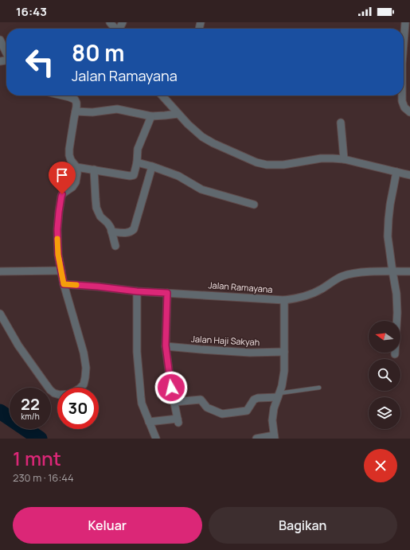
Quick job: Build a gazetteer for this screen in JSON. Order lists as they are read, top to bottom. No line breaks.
{"streets":{"street":["Jalan Ramayana","Jalan Haji Sakyah"]},"north":"left","page":{"status":"16:43","turn":["80 m","Jalan Ramayana"],"speed":"22 km/h","limit":"30","heading":["1 mnt","230 m · 16:44"],"buttons":["Keluar","Bagikan"]}}
